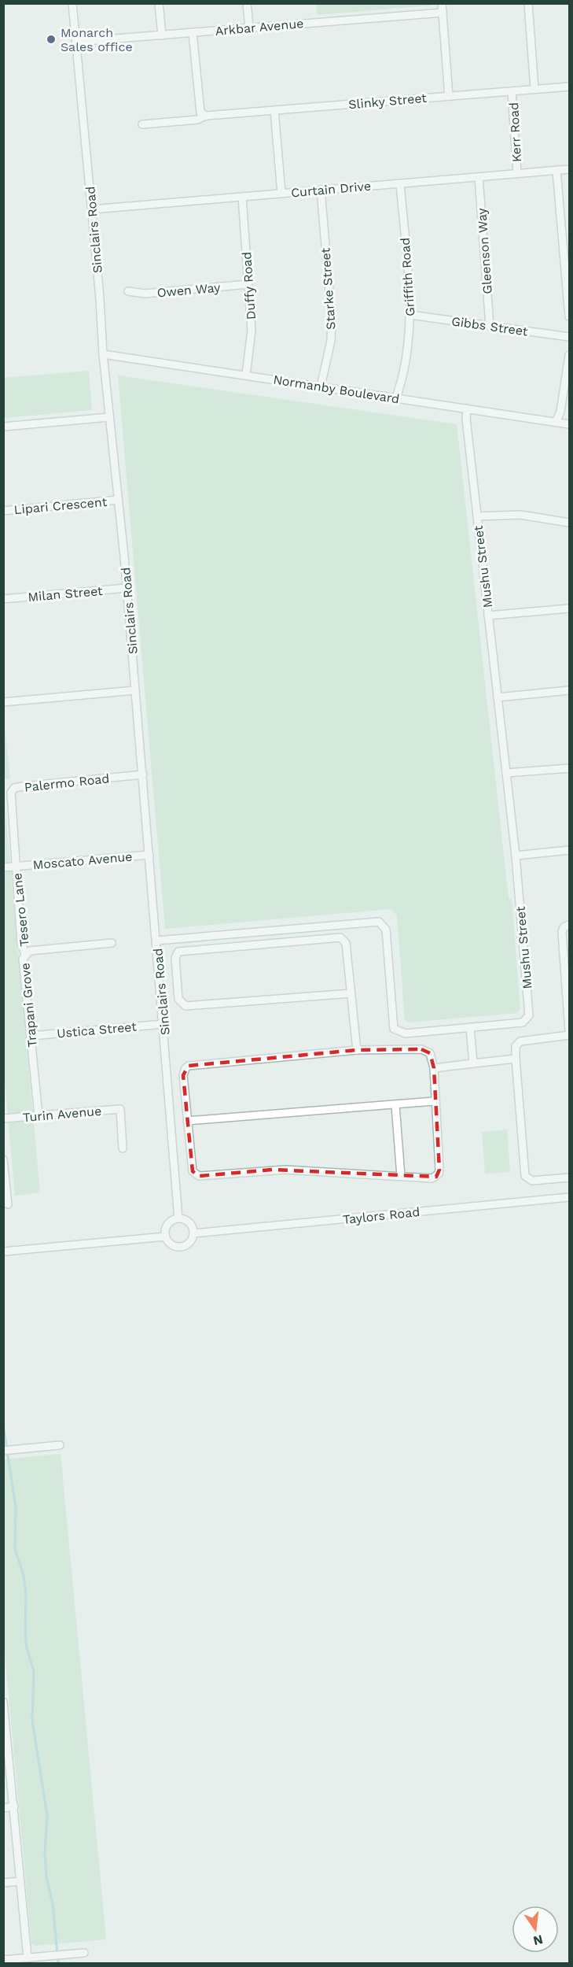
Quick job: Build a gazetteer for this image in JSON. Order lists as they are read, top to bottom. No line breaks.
{"streets":{"street":["Arkbar Avenue","Slinky Street","Kerr Road","Curtain Drive","Sinclairs Road","Gleenson Way","Griffith Road","Duffy Road","Starke Street","Owen Way","Gibbs Street","Normanby Boulevard","Lipari Crescent","Mushu Street","Milan Street","Palermo Road","Moscato Avenue","Tesero Lane","Trapani Grove","Ustica Street","Turin Avenue","Taylors Road"]},"crossings":[["Arkbar Avenue","Sinclairs Road"],["Slinky Street","Kerr Road"],["Kerr Road","Curtain Drive"],["Curtain Drive","Sinclairs Road"],["Curtain Drive","Gleenson Way"],["Curtain Drive","Griffith Road"],["Curtain Drive","Duffy Road"],["Curtain Drive","Starke Street"],["Sinclairs Road","Normanby Boulevard"],["Sinclairs Road","Lipari Crescent"],["Sinclairs Road","Mushu Street"],["Sinclairs Road","Milan Street"],["Sinclairs Road","Palermo Road"],["Sinclairs Road","Moscato Avenue"],["Sinclairs Road","Ustica Street"],["Sinclairs Road","Taylors Road"],["Gleenson Way","Gibbs Street"],["Griffith Road","Gibbs Street"],["Griffith Road","Normanby Boulevard"],["Duffy Road","Owen Way"],["Duffy Road","Normanby Boulevard"],["Starke Street","Normanby Boulevard"],["Normanby Boulevard","Mushu Street"],["Palermo Road","Moscato Avenue"],["Palermo Road","Tesero Lane"],["Moscato Avenue","Tesero Lane"],["Tesero Lane","Trapani Grove"],["Trapani Grove","Ustica Street"],["Trapani Grove","Turin Avenue"]],"places":["Monarch Sales office"],"north":"bottom"}
